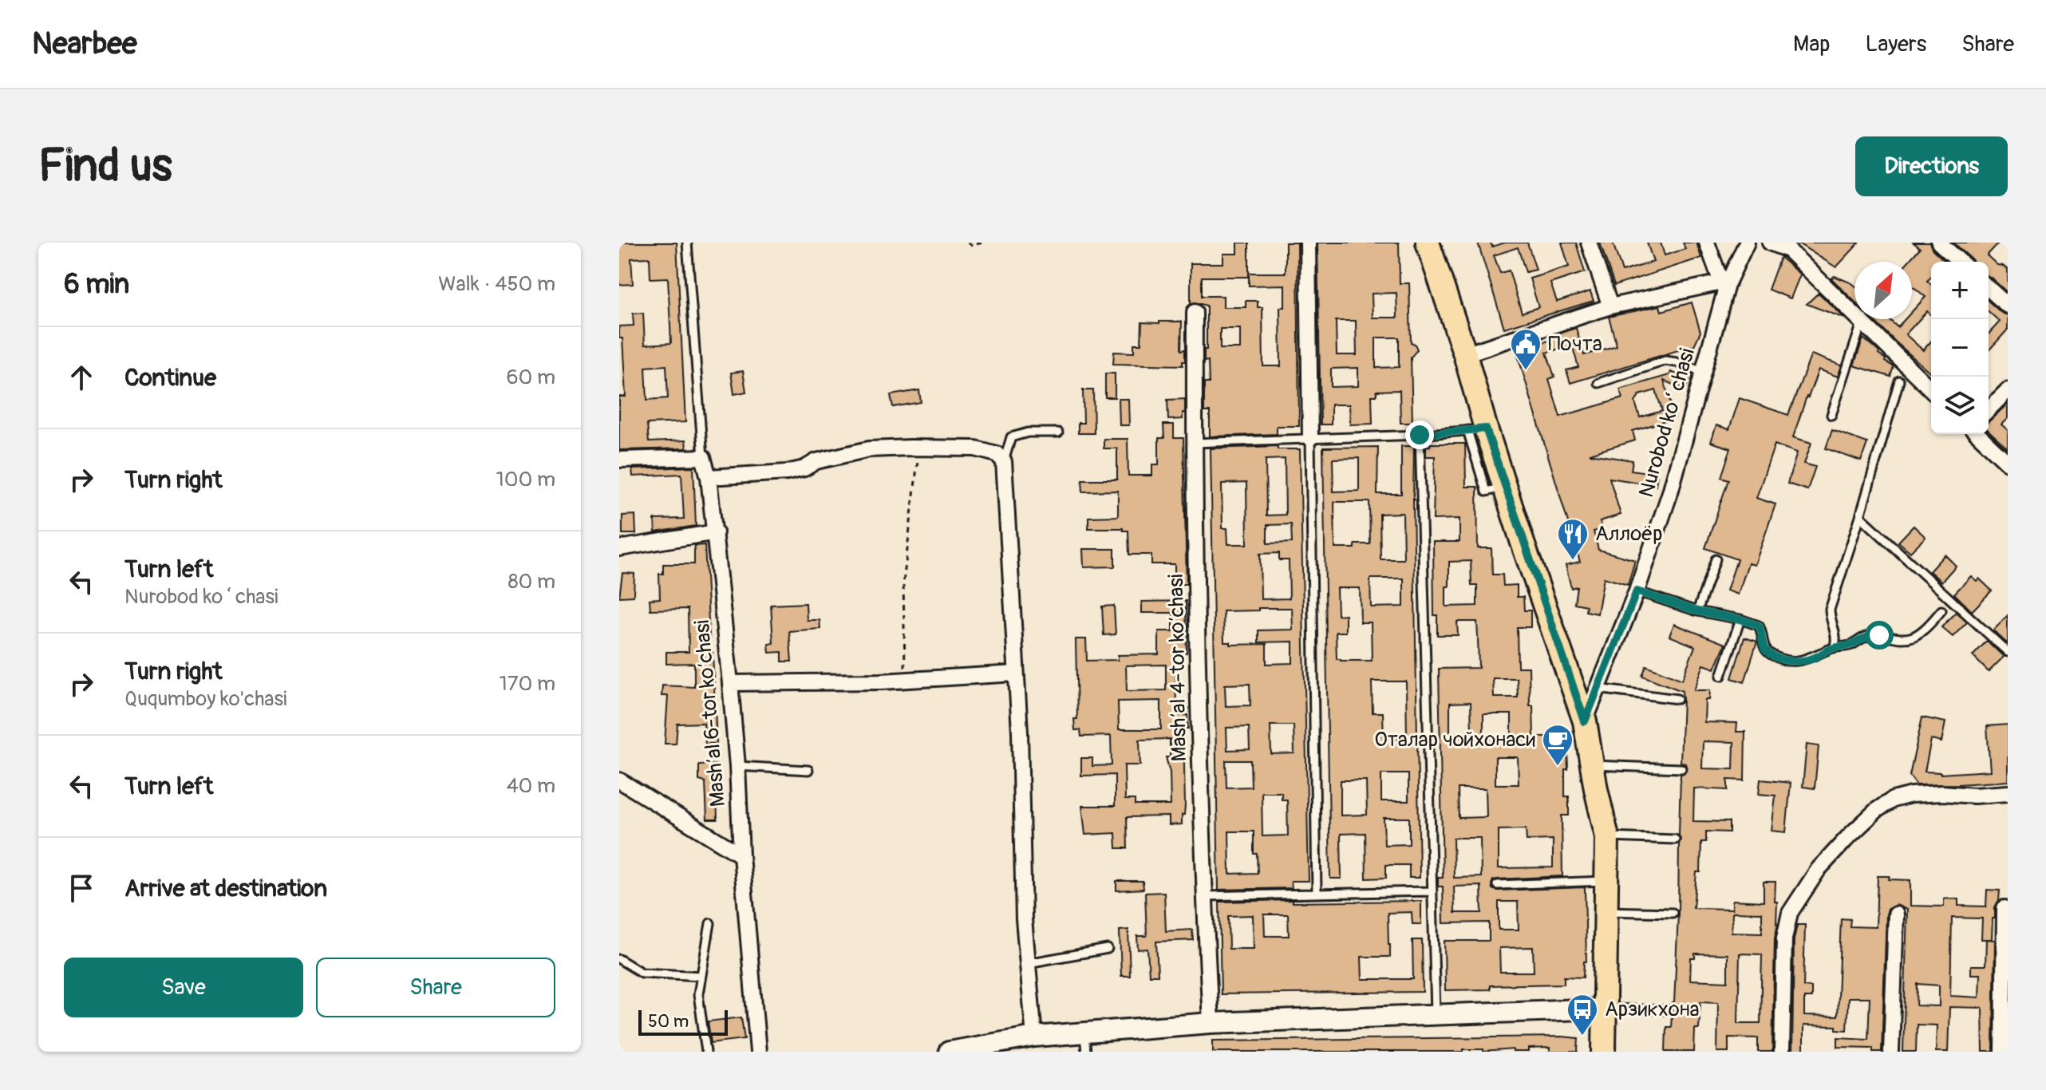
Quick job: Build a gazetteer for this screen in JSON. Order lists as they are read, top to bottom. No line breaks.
{"streets":{"street":["Nurobod koʻchasi","Mashʼal 4-tor koʼchasi","Mashʼal 6-tor koʼchasi"]},"places":{"public building":["Почта"],"restaurant":["Аллоёр"],"cafe":["Оталар чойхонаси"],"bus stop":["Арзикхона"]},"scale_bar":"50 m","north":"top right","page":{"header":"Nearbee","nav":["Map","Layers","Share"],"buttons":["Directions",["Save","Share"]],"title":"Find us","heading":["6 min","Walk · 450 m"],"map_buttons":["+","−"],"list":[["Continue","60 m"],["Turn right","100 m"],["Turn left","Nurobod koʻchasi","80 m"],["Turn right","Ququmboy ko'chasi","170 m"],["Turn left","40 m"],"Arrive at destination"],"scale":"50 m"}}
